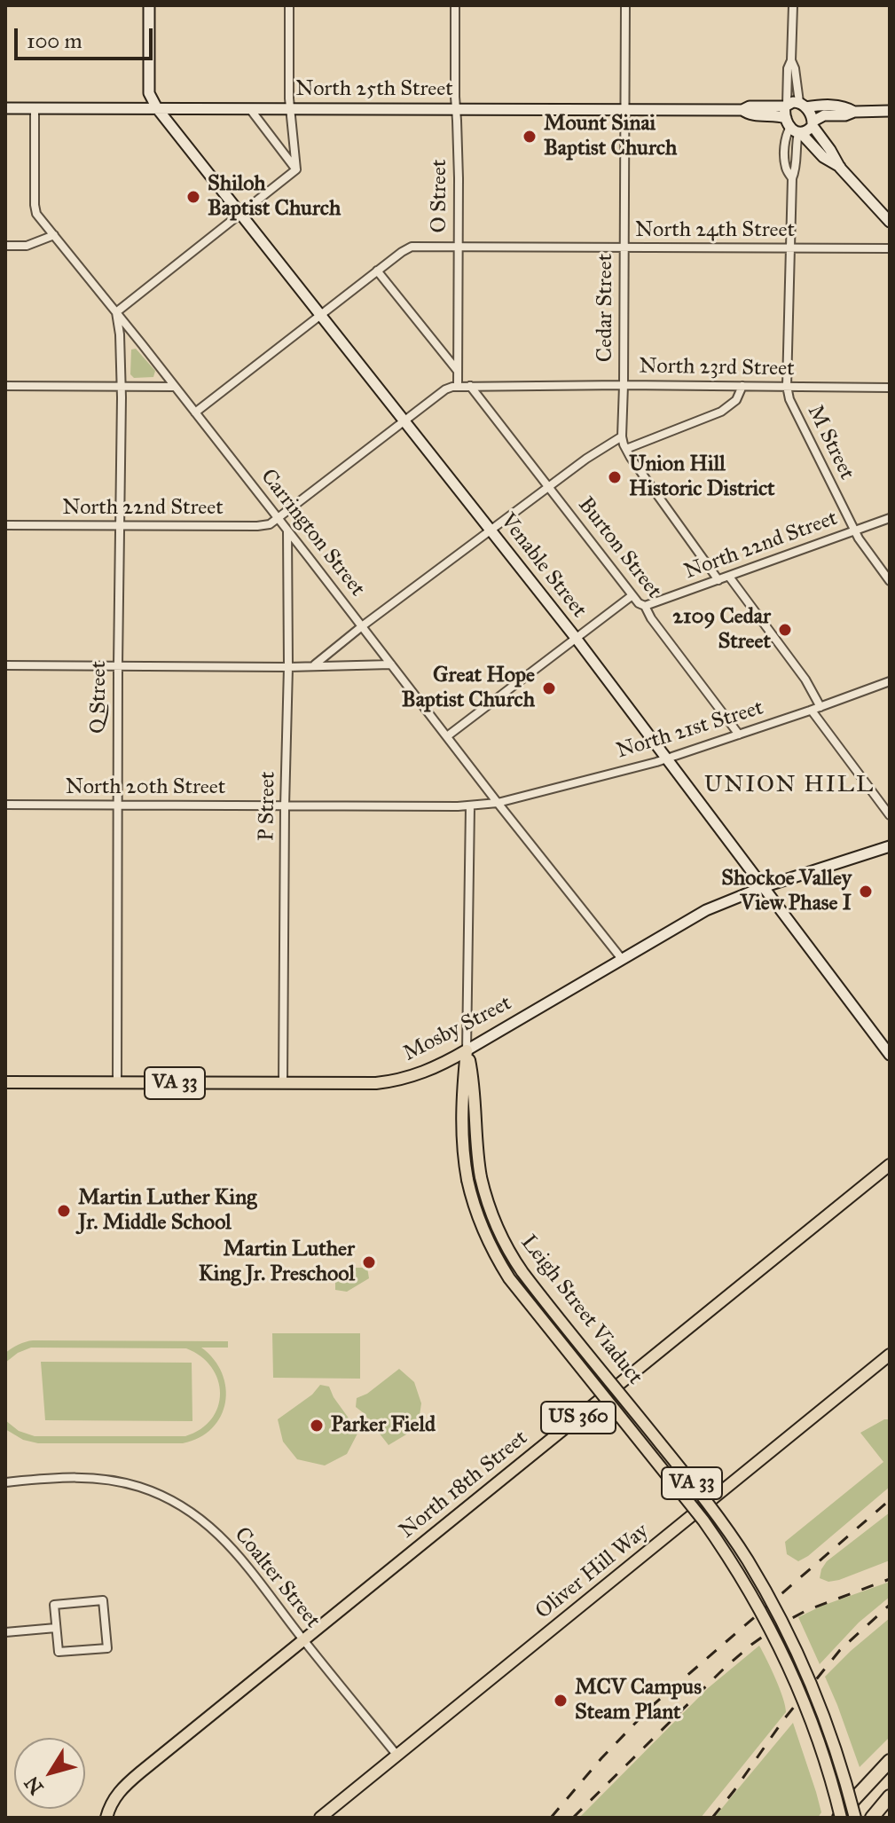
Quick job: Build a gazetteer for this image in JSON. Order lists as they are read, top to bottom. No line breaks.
{"streets":{"main road":["North 25th Street","Venable Street","Mosby Street","VA 33","Leigh Street Viaduct","US 360","North 18th Street","Oliver Hill Way"],"street":["O Street","North 24th Street","Cedar Street","North 23rd Street","M Street","North 22nd Street","Carrington Street","Burton Street","Q Street","North 21st Street","North 20th Street","P Street","Coalter Street"]},"crossings":[["North 25th Street","O Street"],["North 25th Street","Cedar Street"],["North 25th Street","M Street"],["North 25th Street","Carrington Street"],["North 25th Street","Venable Street"],["O Street","North 24th Street"],["O Street","North 23rd Street"],["North 24th Street","Cedar Street"],["North 24th Street","M Street"],["North 24th Street","Carrington Street"],["North 24th Street","Venable Street"],["Cedar Street","North 23rd Street"],["Cedar Street","North 22nd Street"],["North 23rd Street","M Street"],["North 23rd Street","Burton Street"],["M Street","North 22nd Street"],["North 22nd Street","Carrington Street"],["North 22nd Street","Burton Street"],["North 22nd Street","Q Street"],["Carrington Street","Q Street"],["Carrington Street","North 21st Street"],["Carrington Street","North 20th Street"],["Carrington Street","P Street"],["Carrington Street","Mosby Street"],["Burton Street","North 21st Street"],["Venable Street","North 21st Street"],["Venable Street","Mosby Street"],["Q Street","North 20th Street"],["Q Street","Mosby Street"],["North 21st Street","North 20th Street"],["North 20th Street","P Street"],["P Street","Mosby Street"],["Mosby Street","Leigh Street Viaduct"],["North 18th Street","Coalter Street"],["Oliver Hill Way","Coalter Street"]],"districts":["UNION HILL"],"places":["Mount Sinai Baptist Church","Shiloh Baptist Church","Union Hill Historic District","2109 Cedar Street","Great Hope Baptist Church","Shockoe Valley View Phase I","Martin Luther King Jr. Middle School","Martin Luther King Jr. Preschool","Parker Field","MCV Campus Steam Plant"],"scale_bar":"100 m","north":"bottom left"}
